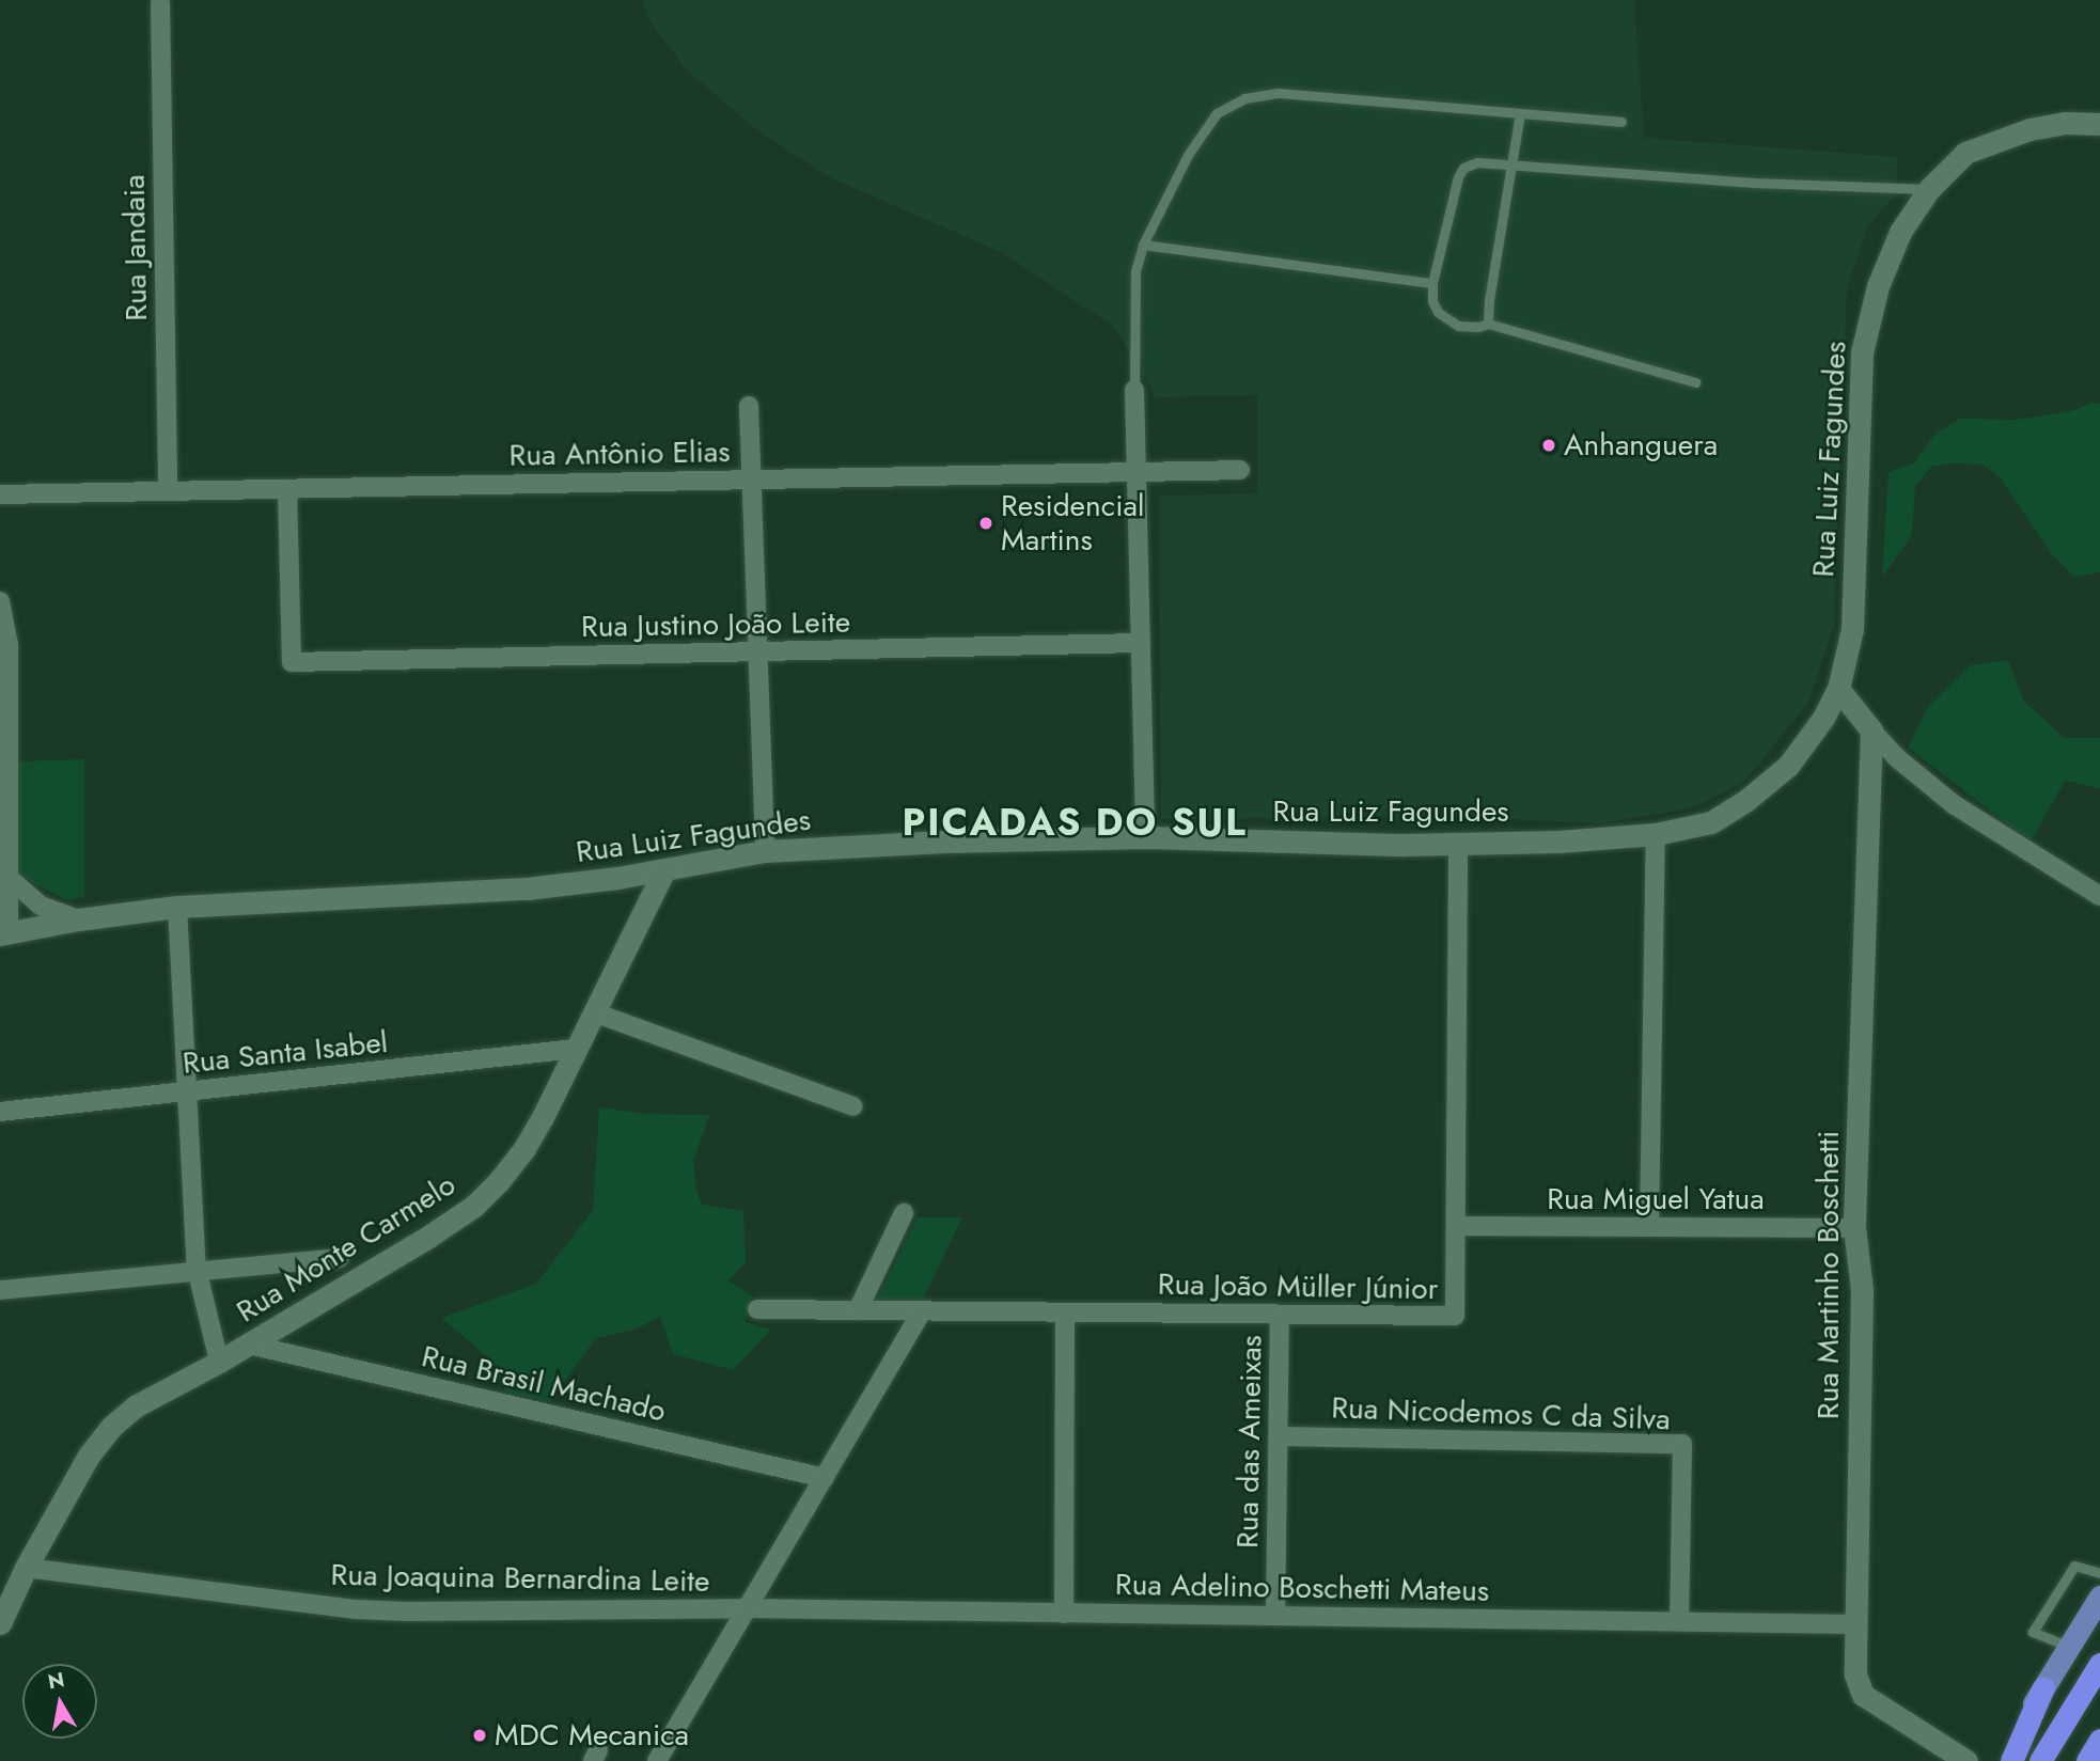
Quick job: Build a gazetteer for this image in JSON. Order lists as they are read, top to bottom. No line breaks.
{"streets":{"main road":["Rua Luiz Fagundes","Rua Monte Carmelo","Rua Martinho Boschetti"],"street":["Rua Jandaia","Rua Antônio Elias","Rua Justino João Leite","Rua Santa Isabel","Rua Miguel Yatua","Rua João Müller Júnior","Rua Brasil Machado","Rua Nicodemos C da Silva","Rua das Ameixas","Rua Joaquina Bernardina Leite","Rua Adelino Boschetti Mateus"]},"crossings":[["Rua Jandaia","Rua Antônio Elias"],["Rua Antônio Elias","Rua Justino João Leite"],["Rua Luiz Fagundes","Rua Monte Carmelo"],["Rua Luiz Fagundes","Rua João Müller Júnior"],["Rua Santa Isabel","Rua Monte Carmelo"],["Rua Miguel Yatua","Rua Martinho Boschetti"],["Rua Miguel Yatua","Rua João Müller Júnior"],["Rua Monte Carmelo","Rua Brasil Machado"],["Rua Monte Carmelo","Rua Joaquina Bernardina Leite"],["Rua Martinho Boschetti","Rua Adelino Boschetti Mateus"],["Rua João Müller Júnior","Rua das Ameixas"],["Rua Nicodemos C da Silva","Rua das Ameixas"],["Rua Nicodemos C da Silva","Rua Adelino Boschetti Mateus"],["Rua das Ameixas","Rua Adelino Boschetti Mateus"],["Rua Joaquina Bernardina Leite","Rua Adelino Boschetti Mateus"]],"districts":["PICADAS DO SUL"],"places":["Anhanguera","Residencial Martins","MDC Mecanica"],"north":"top"}
